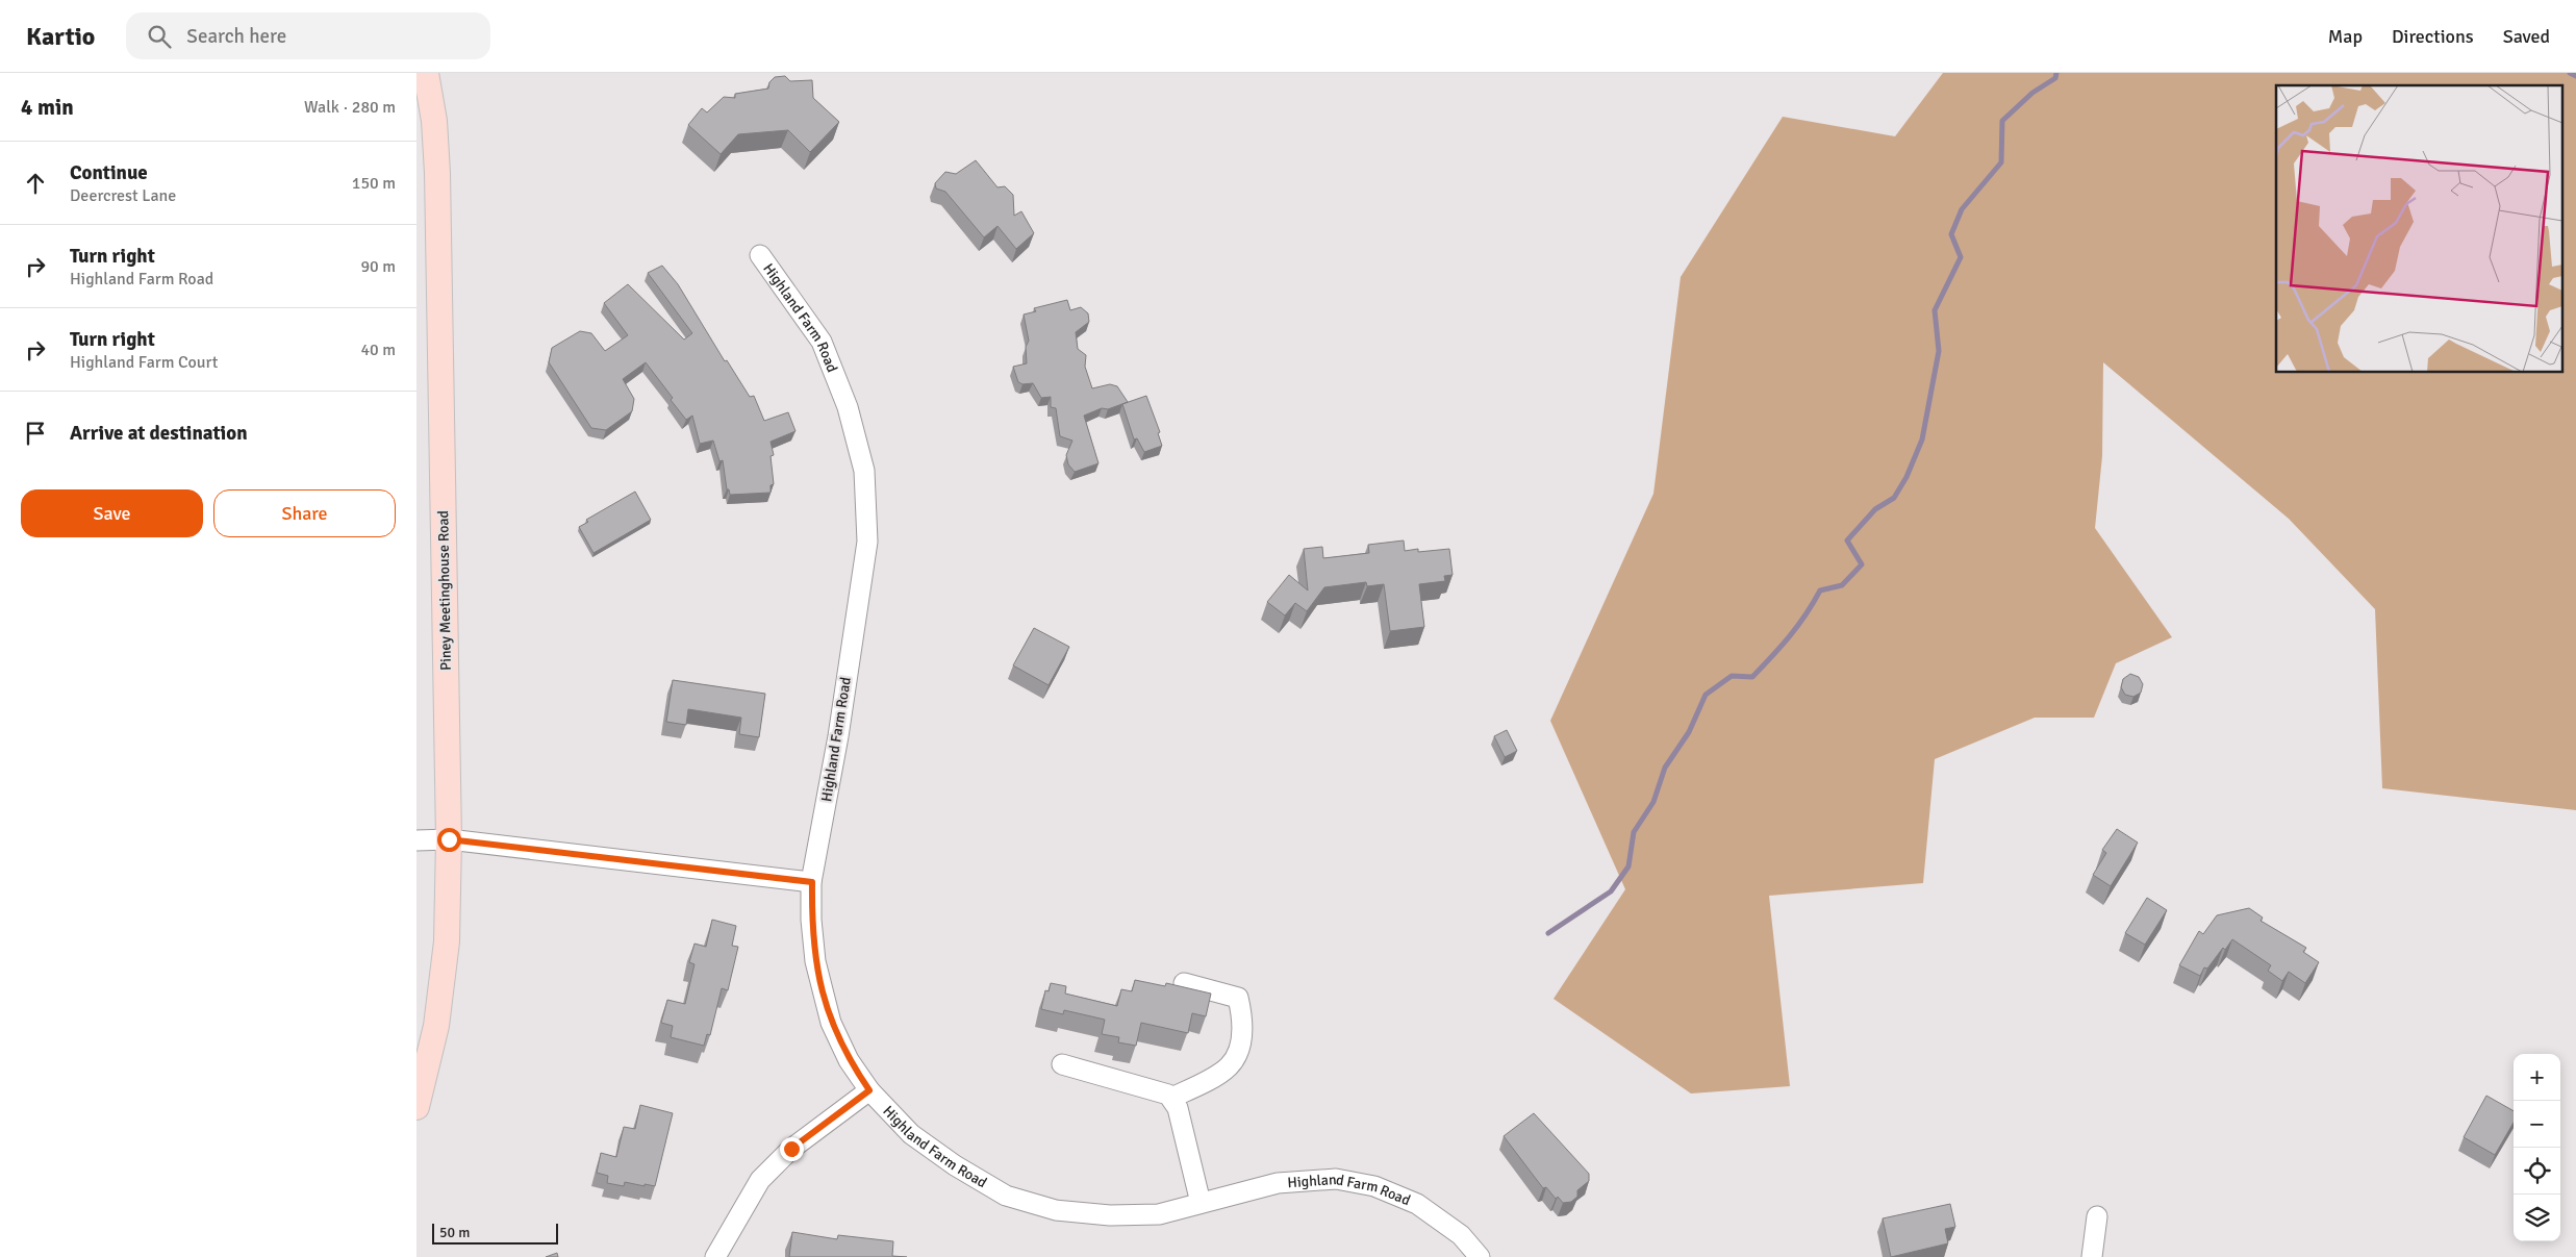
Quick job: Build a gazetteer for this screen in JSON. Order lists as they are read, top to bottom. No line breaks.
{"streets":{"main road":["Piney Meetinghouse Road"],"street":["Highland Farm Road"]},"scale_bar":"50 m","page":{"header":"Kartio","search":"Search here","nav":["Map","Directions","Saved"],"heading":["4 min","Walk · 280 m"],"list":[["Continue","Deercrest Lane","150 m"],["Turn right","Highland Farm Road","90 m"],["Turn right","Highland Farm Court","40 m"],"Arrive at destination"],"buttons":["Save","Share"],"map_buttons":["+","−"],"scale":"50 m"}}
